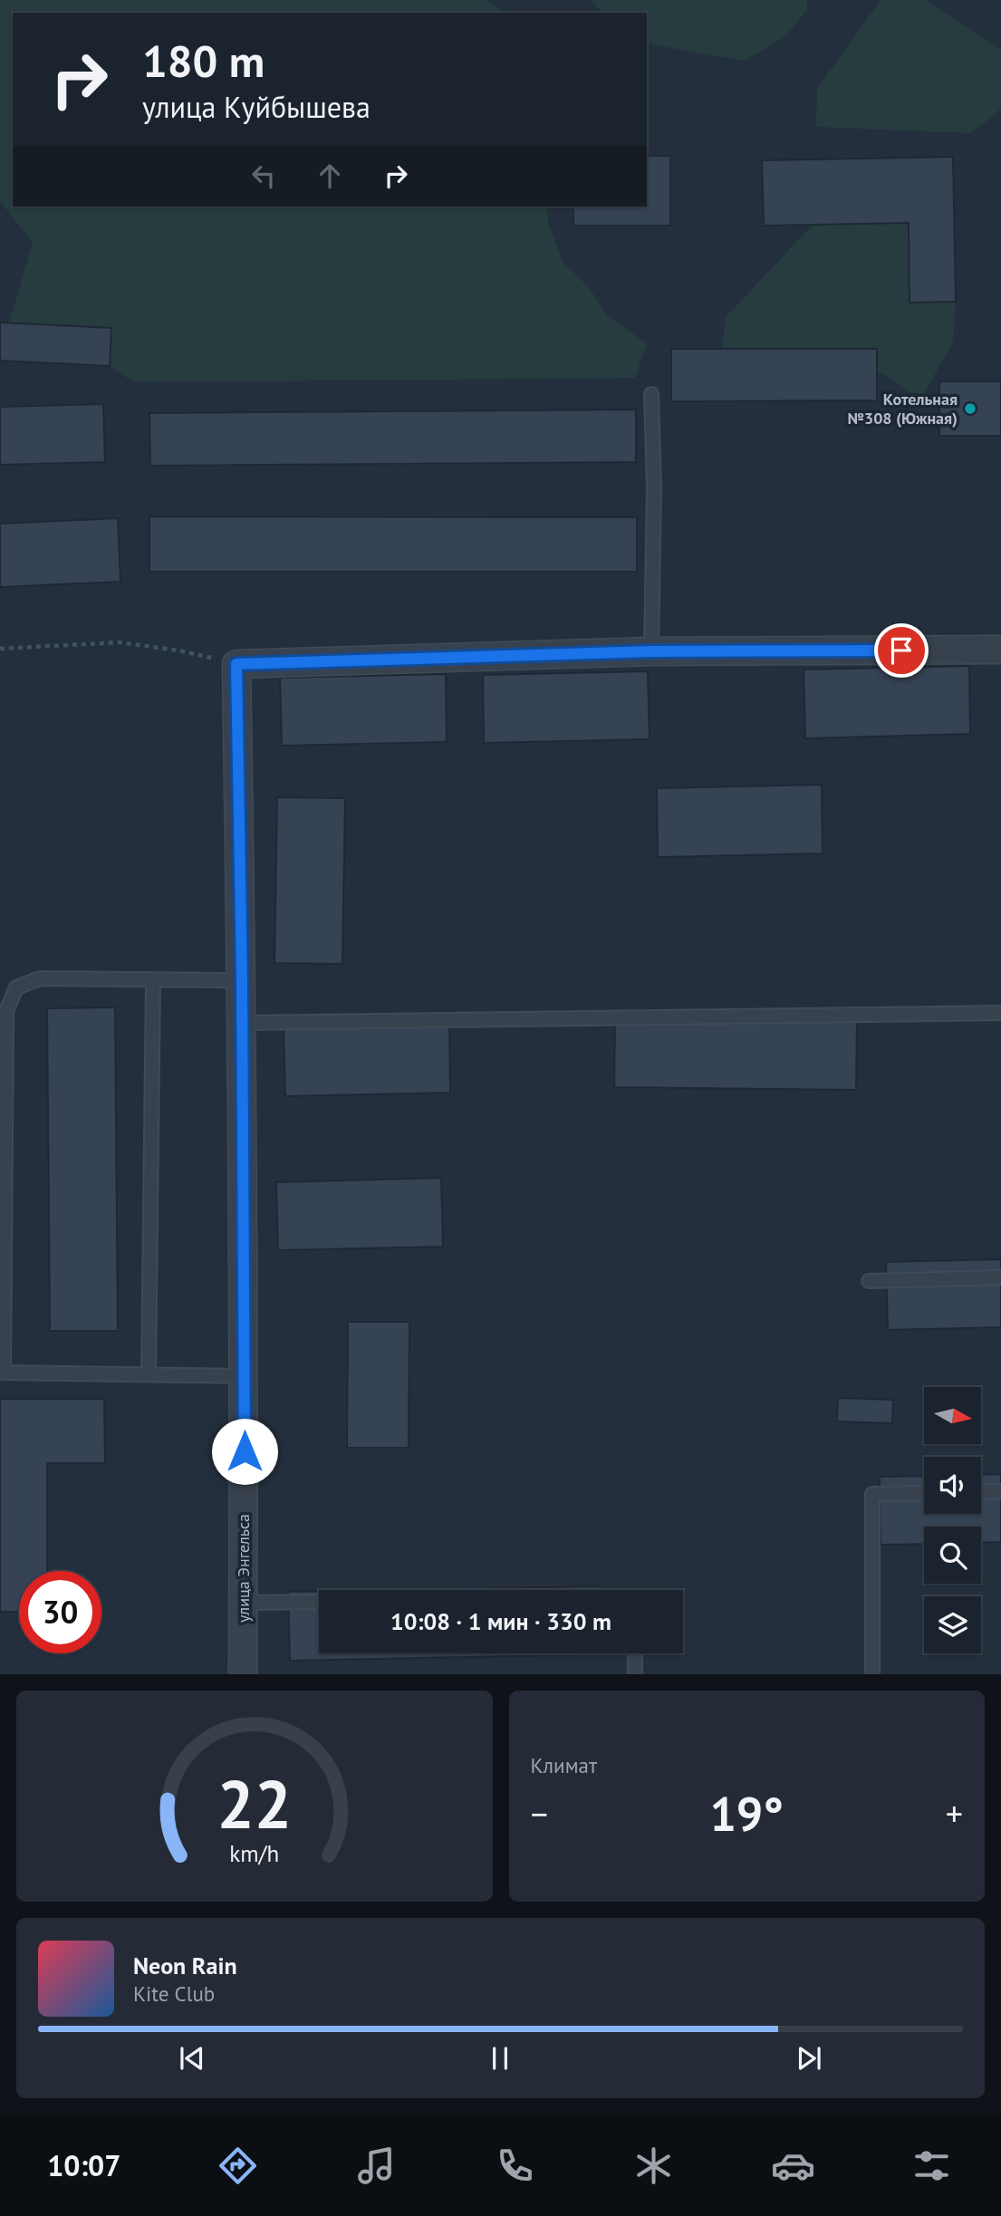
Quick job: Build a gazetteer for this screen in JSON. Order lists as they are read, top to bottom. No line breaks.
{"streets":{"street":["улица Энгельса"]},"places":["Котельная №308 (Южная)"],"north":"right","page":{"turn":["180 m","улица Куйбышева"],"limit":"30","trip":"10:08 · 1 мин · 330 m","tile":"Климат","heat":["−","19°","+"],"song":["Neon Rain","Kite Club"],"tabs":"10:07","gauge":["22","km/h"]}}
